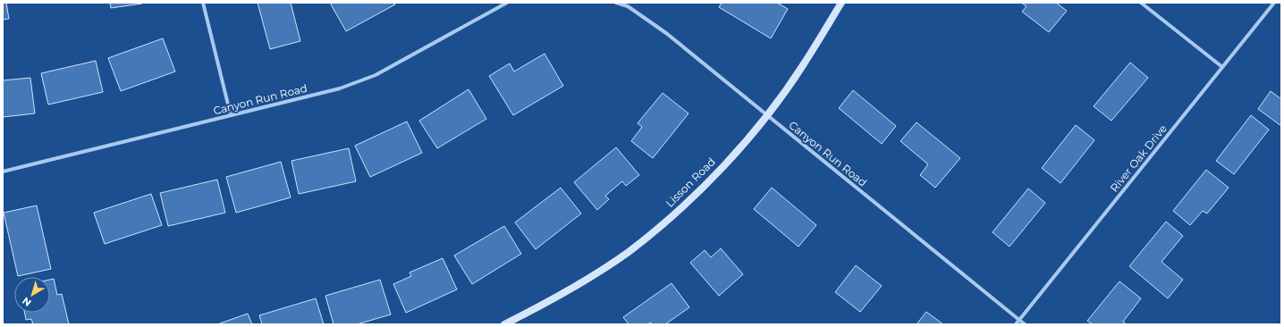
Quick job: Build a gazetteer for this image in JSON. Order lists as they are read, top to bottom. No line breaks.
{"streets":{"street":["Canyon Run Road","River Oak Drive","Lisson Road"]},"crossings":[["Canyon Run Road","River Oak Drive"],["Canyon Run Road","Lisson Road"]],"north":"bottom left"}
